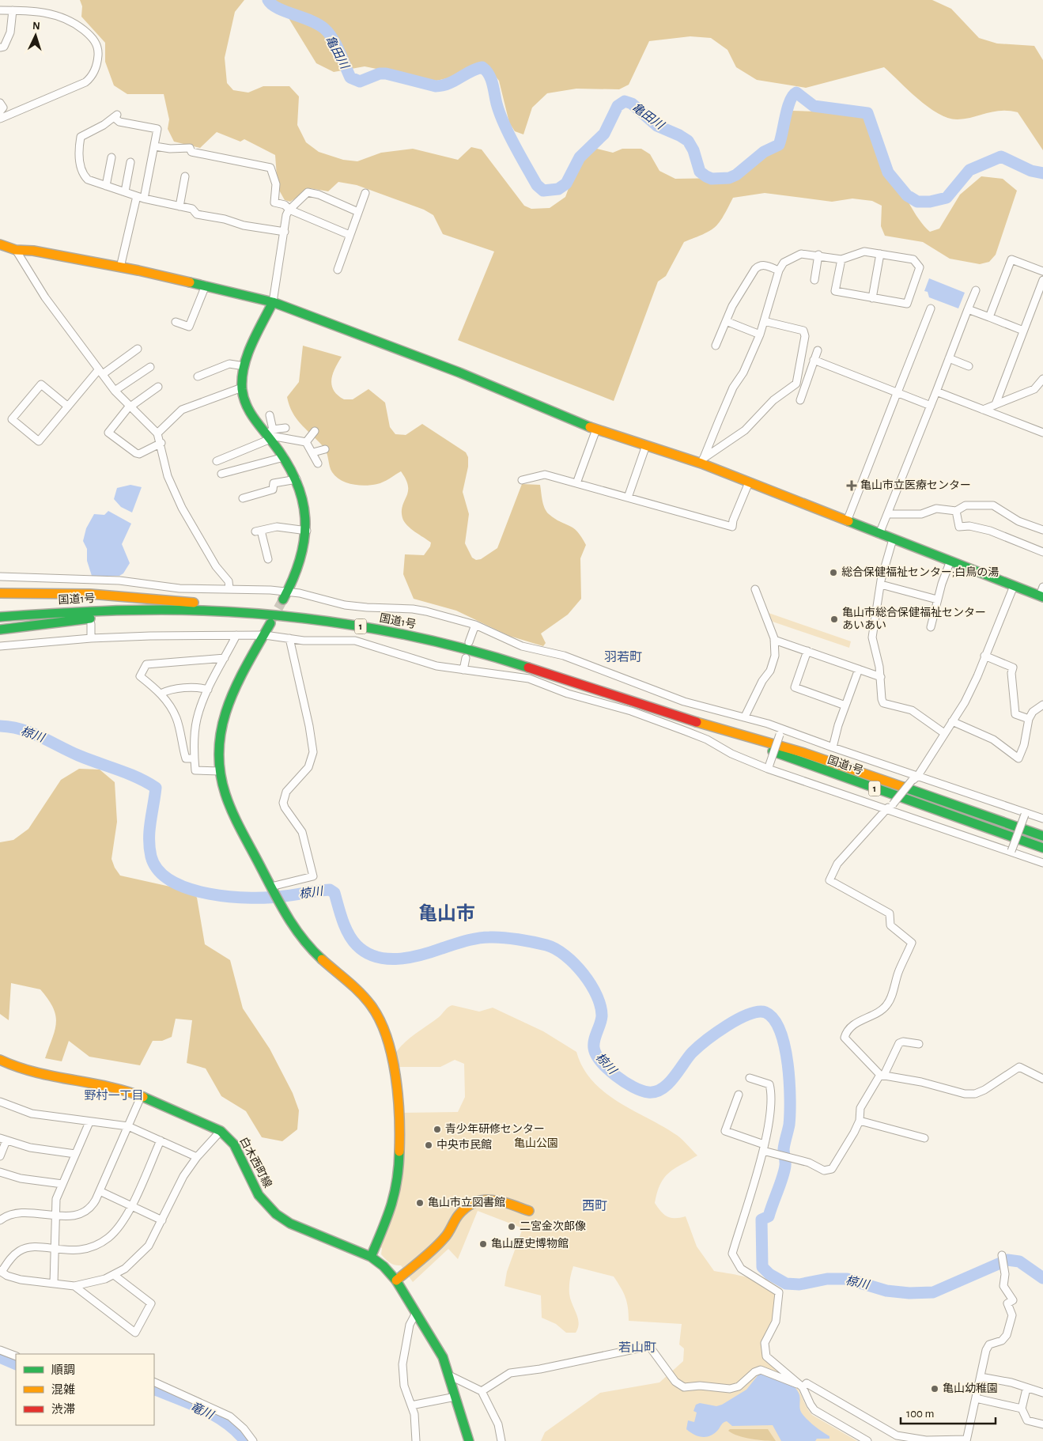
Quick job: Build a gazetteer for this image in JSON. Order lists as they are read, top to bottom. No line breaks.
{"streets":{"main road":["国道1号","1","白木西町線"]},"crossings":[["国道1号","1"]],"districts":["羽若町","亀山市","野村一丁目","西町","若山町"],"water":["亀田川","椋川","竜川"],"parks":["亀山公園"],"places":{"health":["亀山市立医療センター"],"other":["総合保健福祉センター;白鳥の湯","亀山市総合保健福祉センター あいあい","青少年研修センター","中央市民館","亀山市立図書館","二宮金次郎像","亀山歴史博物館","亀山幼稚園"]},"legend":["順調","混雑","渋滞"],"scale_bar":"100 m","north":"top"}
